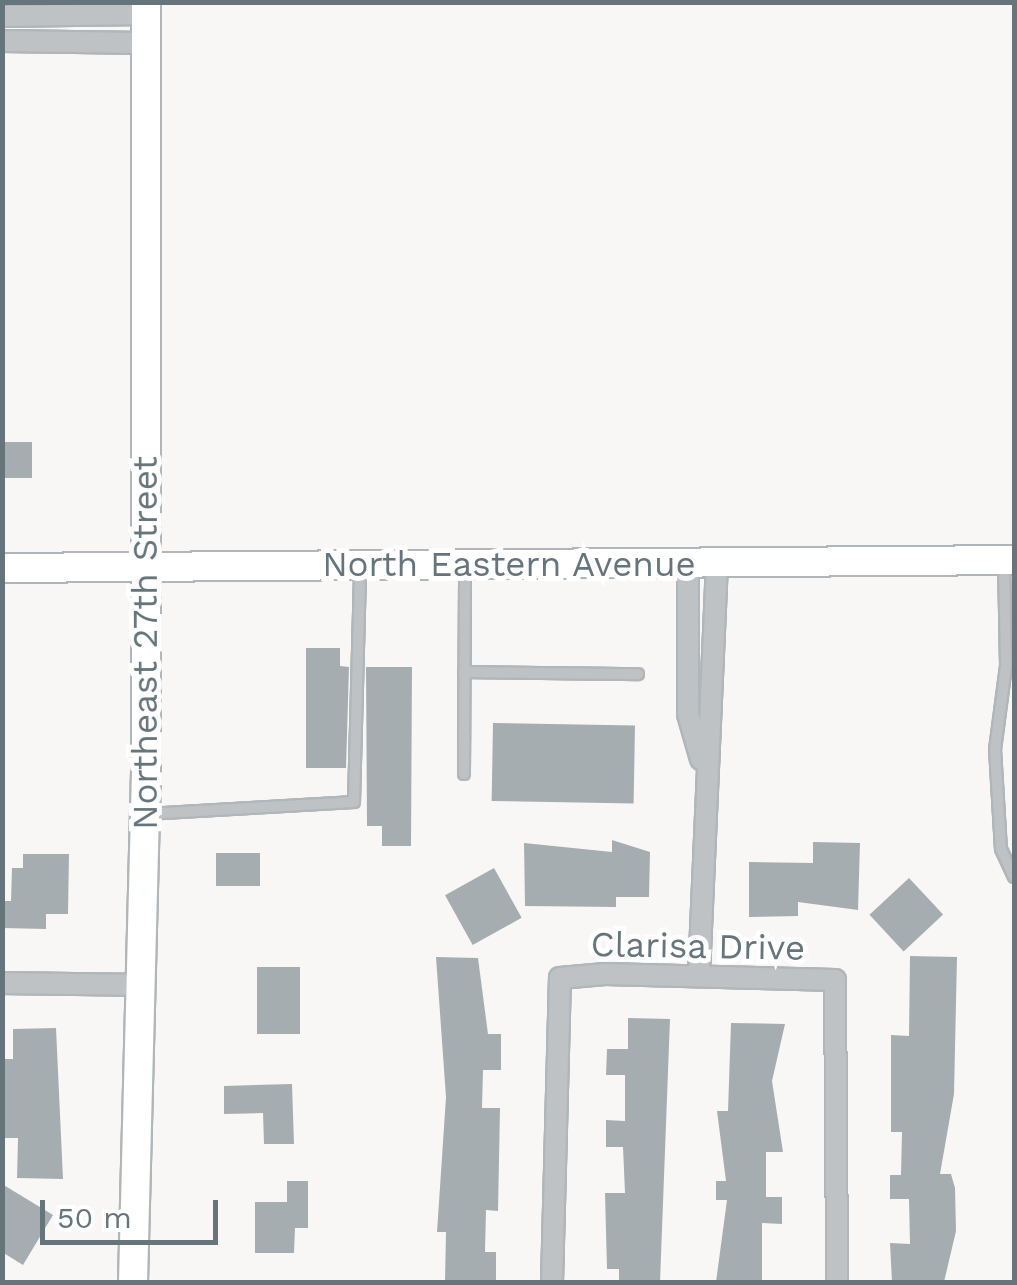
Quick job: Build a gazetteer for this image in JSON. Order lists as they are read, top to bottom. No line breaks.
{"streets":{"main road":["North Eastern Avenue","Northeast 27th Street"],"street":["Clarisa Drive"]},"crossings":[["North Eastern Avenue","Northeast 27th Street"]],"scale_bar":"50 m"}
